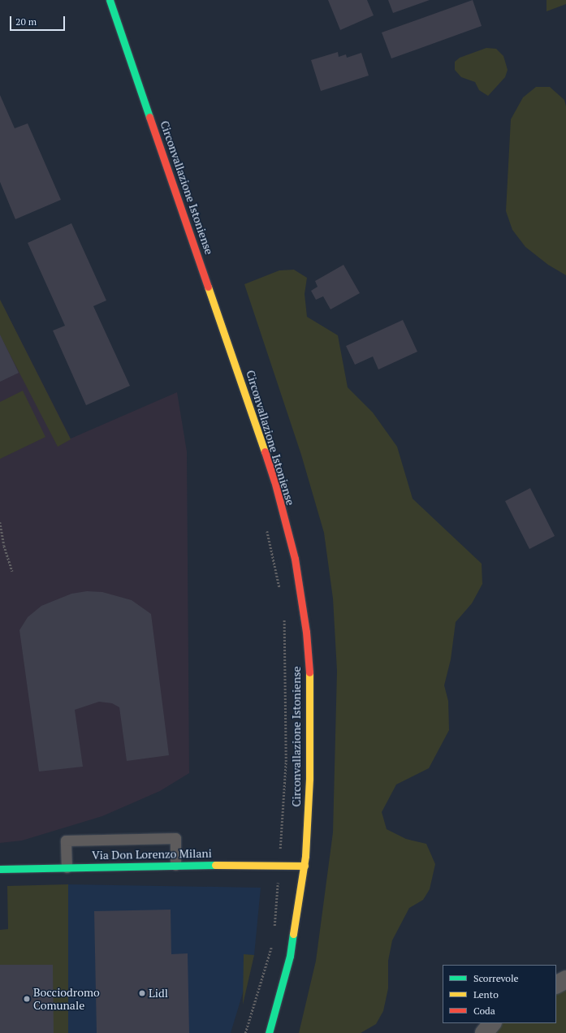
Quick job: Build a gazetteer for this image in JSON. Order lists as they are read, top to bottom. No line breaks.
{"streets":{"main road":["Circonvallazione Istoniense","Via Don Lorenzo Milani"]},"crossings":[["Circonvallazione Istoniense","Via Don Lorenzo Milani"]],"places":["Lidl","Bocciodromo Comunale"],"legend":["Scorrevole","Lento","Coda"],"scale_bar":"20 m"}
